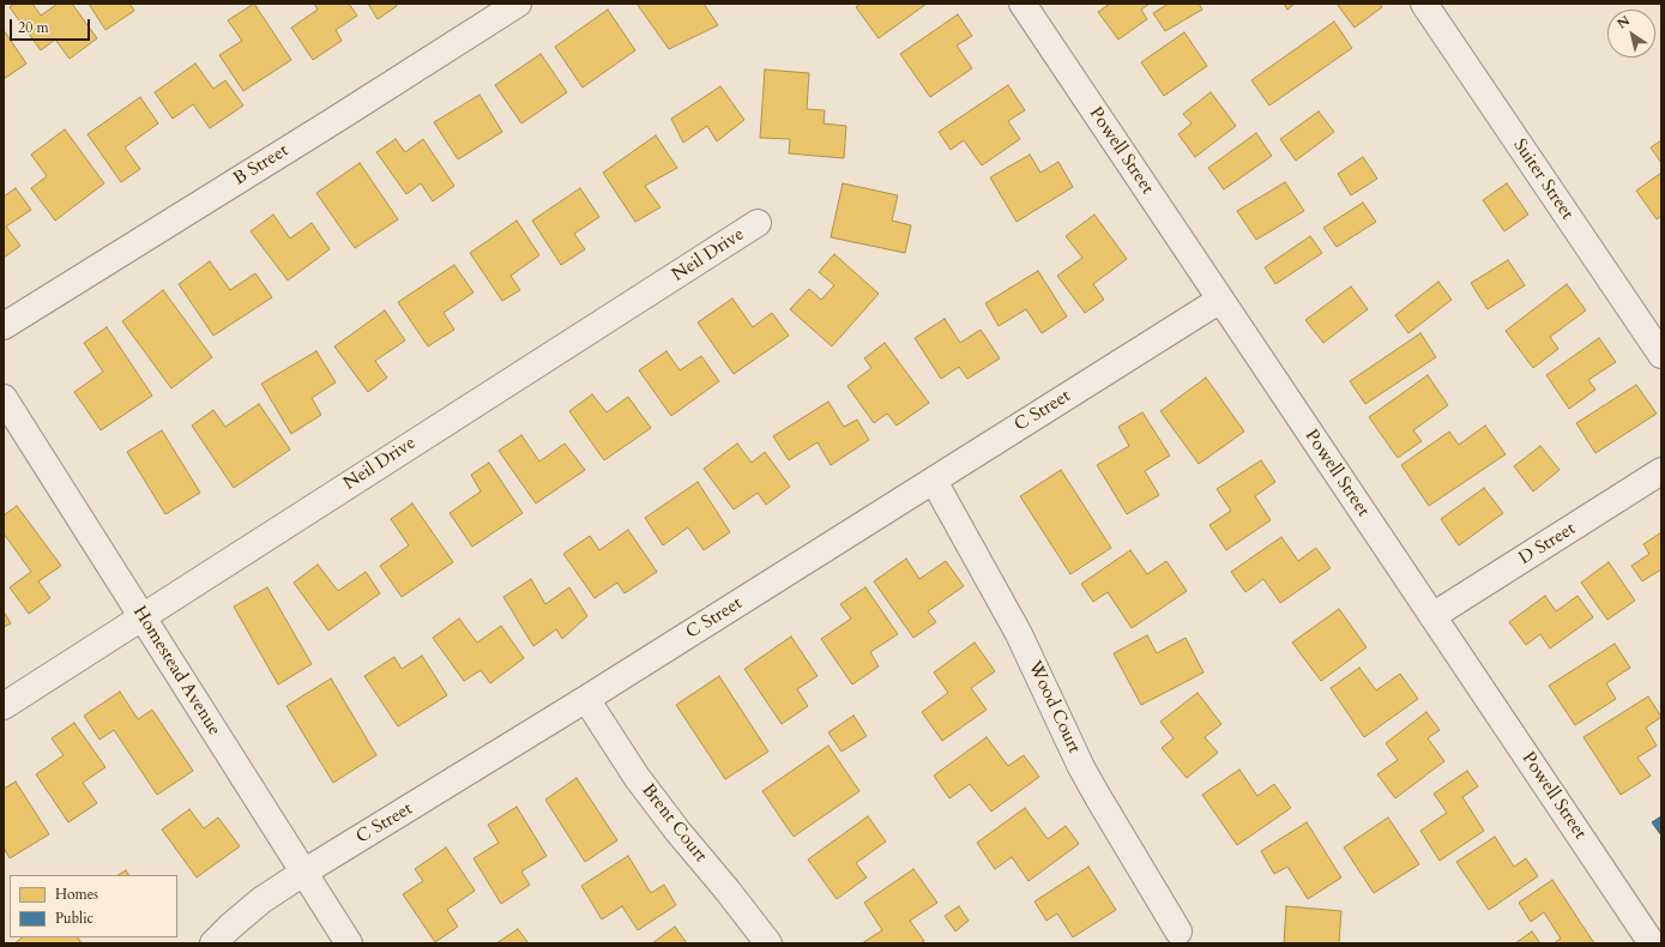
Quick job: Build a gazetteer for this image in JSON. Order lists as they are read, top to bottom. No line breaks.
{"streets":{"street":["Powell Street","B Street","Suiter Street","Neil Drive","C Street","D Street","Homestead Avenue","Wood Court","Brent Court"]},"crossings":[["Powell Street","C Street"],["Powell Street","D Street"],["Neil Drive","Homestead Avenue"],["C Street","Homestead Avenue"],["C Street","Wood Court"],["C Street","Brent Court"]],"legend":["Homes","Public"],"scale_bar":"20 m","north":"top left"}
